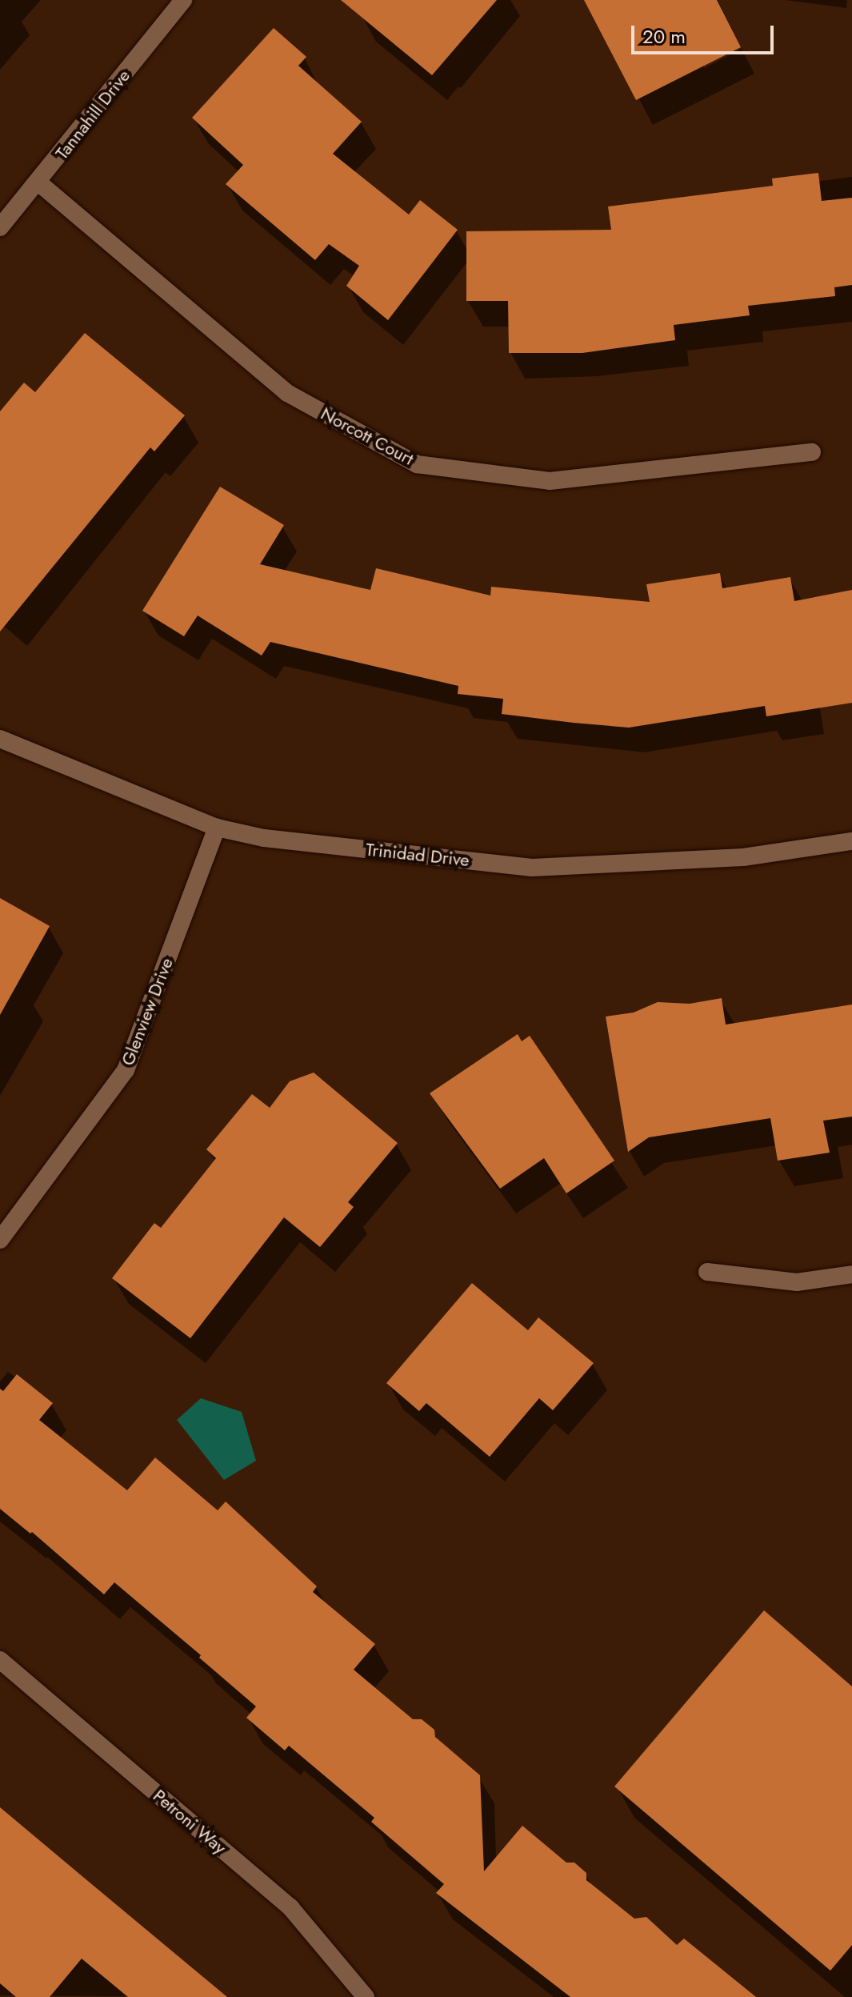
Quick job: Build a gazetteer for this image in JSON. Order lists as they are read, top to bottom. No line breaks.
{"streets":{"street":["Tannahill Drive","Norcott Court","Trinidad Drive","Glenview Drive","Petroni Way"]},"crossings":[["Tannahill Drive","Norcott Court"],["Trinidad Drive","Glenview Drive"]],"scale_bar":"20 m"}
